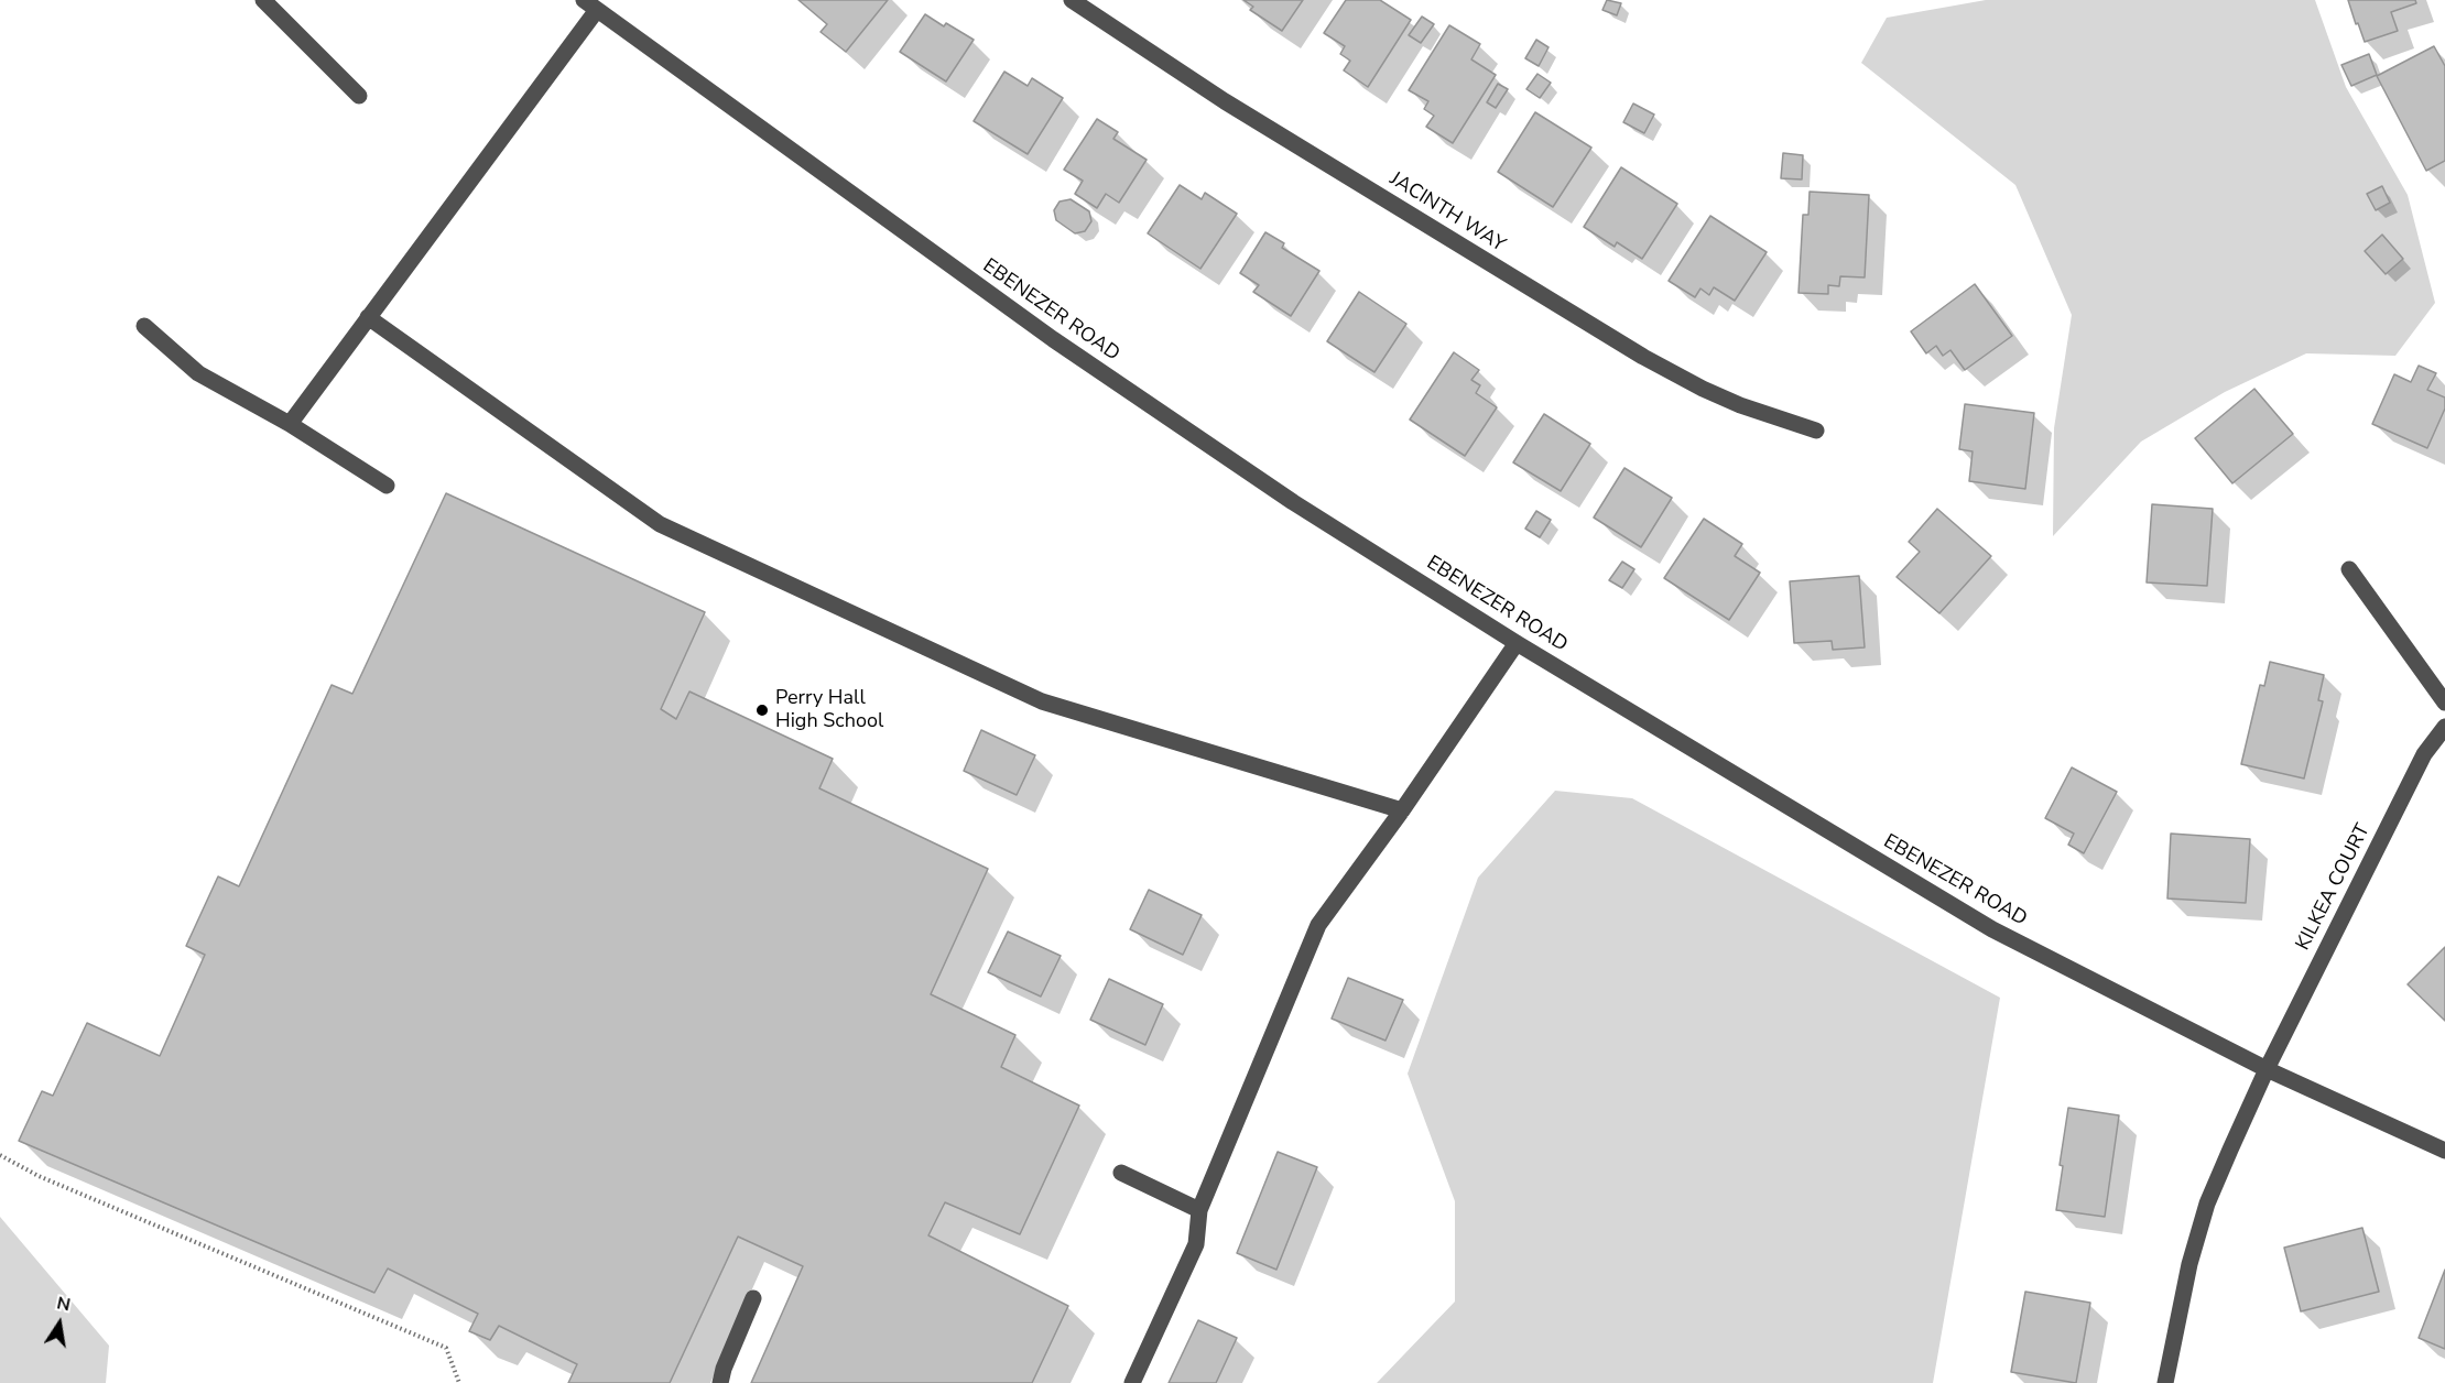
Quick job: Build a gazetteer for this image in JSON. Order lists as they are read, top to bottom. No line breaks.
{"streets":{"street":["JACINTH WAY","EBENEZER ROAD","KILKEA COURT"]},"crossings":[["EBENEZER ROAD","KILKEA COURT"]],"places":["Perry Hall High School"],"north":"top"}
